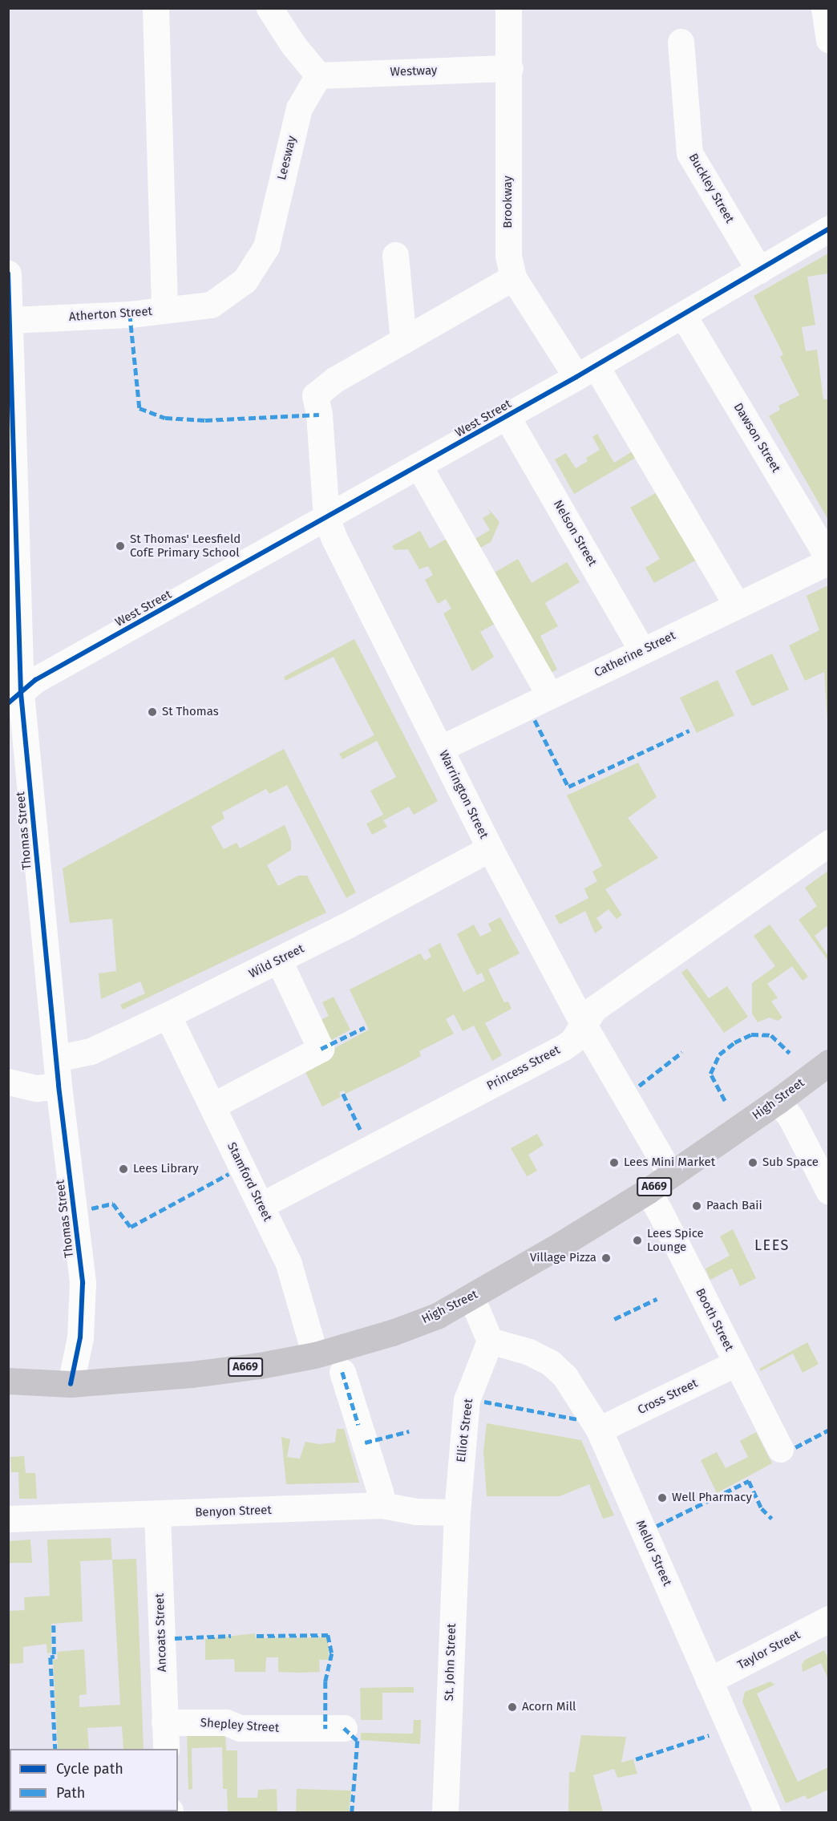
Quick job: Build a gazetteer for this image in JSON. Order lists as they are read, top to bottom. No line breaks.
{"streets":{"main road":["High Street","A669"],"street":["Westway","Leesway","Buckley Street","Brookway","Atherton Street","West Street","Dawson Street","Nelson Street","Catherine Street","Warrington Street","Thomas Street","Wild Street","Princess Street","Stamford Street","Booth Street","Cross Street","Elliot Street","Benyon Street","Mellor Street","Ancoats Street","Taylor Street","St. John Street","Shepley Street"]},"crossings":[["Westway","Leesway"],["Westway","Brookway"],["Leesway","Atherton Street"],["Buckley Street","West Street"],["Brookway","West Street"],["Brookway","Catherine Street"],["Atherton Street","Thomas Street"],["West Street","Dawson Street"],["West Street","Nelson Street"],["West Street","Warrington Street"],["West Street","Thomas Street"],["Dawson Street","Catherine Street"],["Nelson Street","Catherine Street"],["Catherine Street","Warrington Street"],["Warrington Street","Wild Street"],["Warrington Street","Princess Street"],["Warrington Street","High Street"],["Thomas Street","Wild Street"],["Thomas Street","High Street"],["Wild Street","Stamford Street"],["Princess Street","Stamford Street"],["High Street","Stamford Street"],["High Street","Booth Street"],["Booth Street","Cross Street"],["Cross Street","Mellor Street"],["Elliot Street","Benyon Street"],["Elliot Street","Mellor Street"],["Elliot Street","St. John Street"],["Benyon Street","Ancoats Street"],["Benyon Street","St. John Street"],["Mellor Street","Taylor Street"],["Ancoats Street","Shepley Street"]],"districts":["LEES"],"places":["St Thomas' Leesfield CofE Primary School","St Thomas","Lees Mini Market","Sub Space","Lees Library","Paach Baii","Lees Spice Lounge","Village Pizza","Well Pharmacy","Acorn Mill"],"legend":["Cycle path","Path"]}
